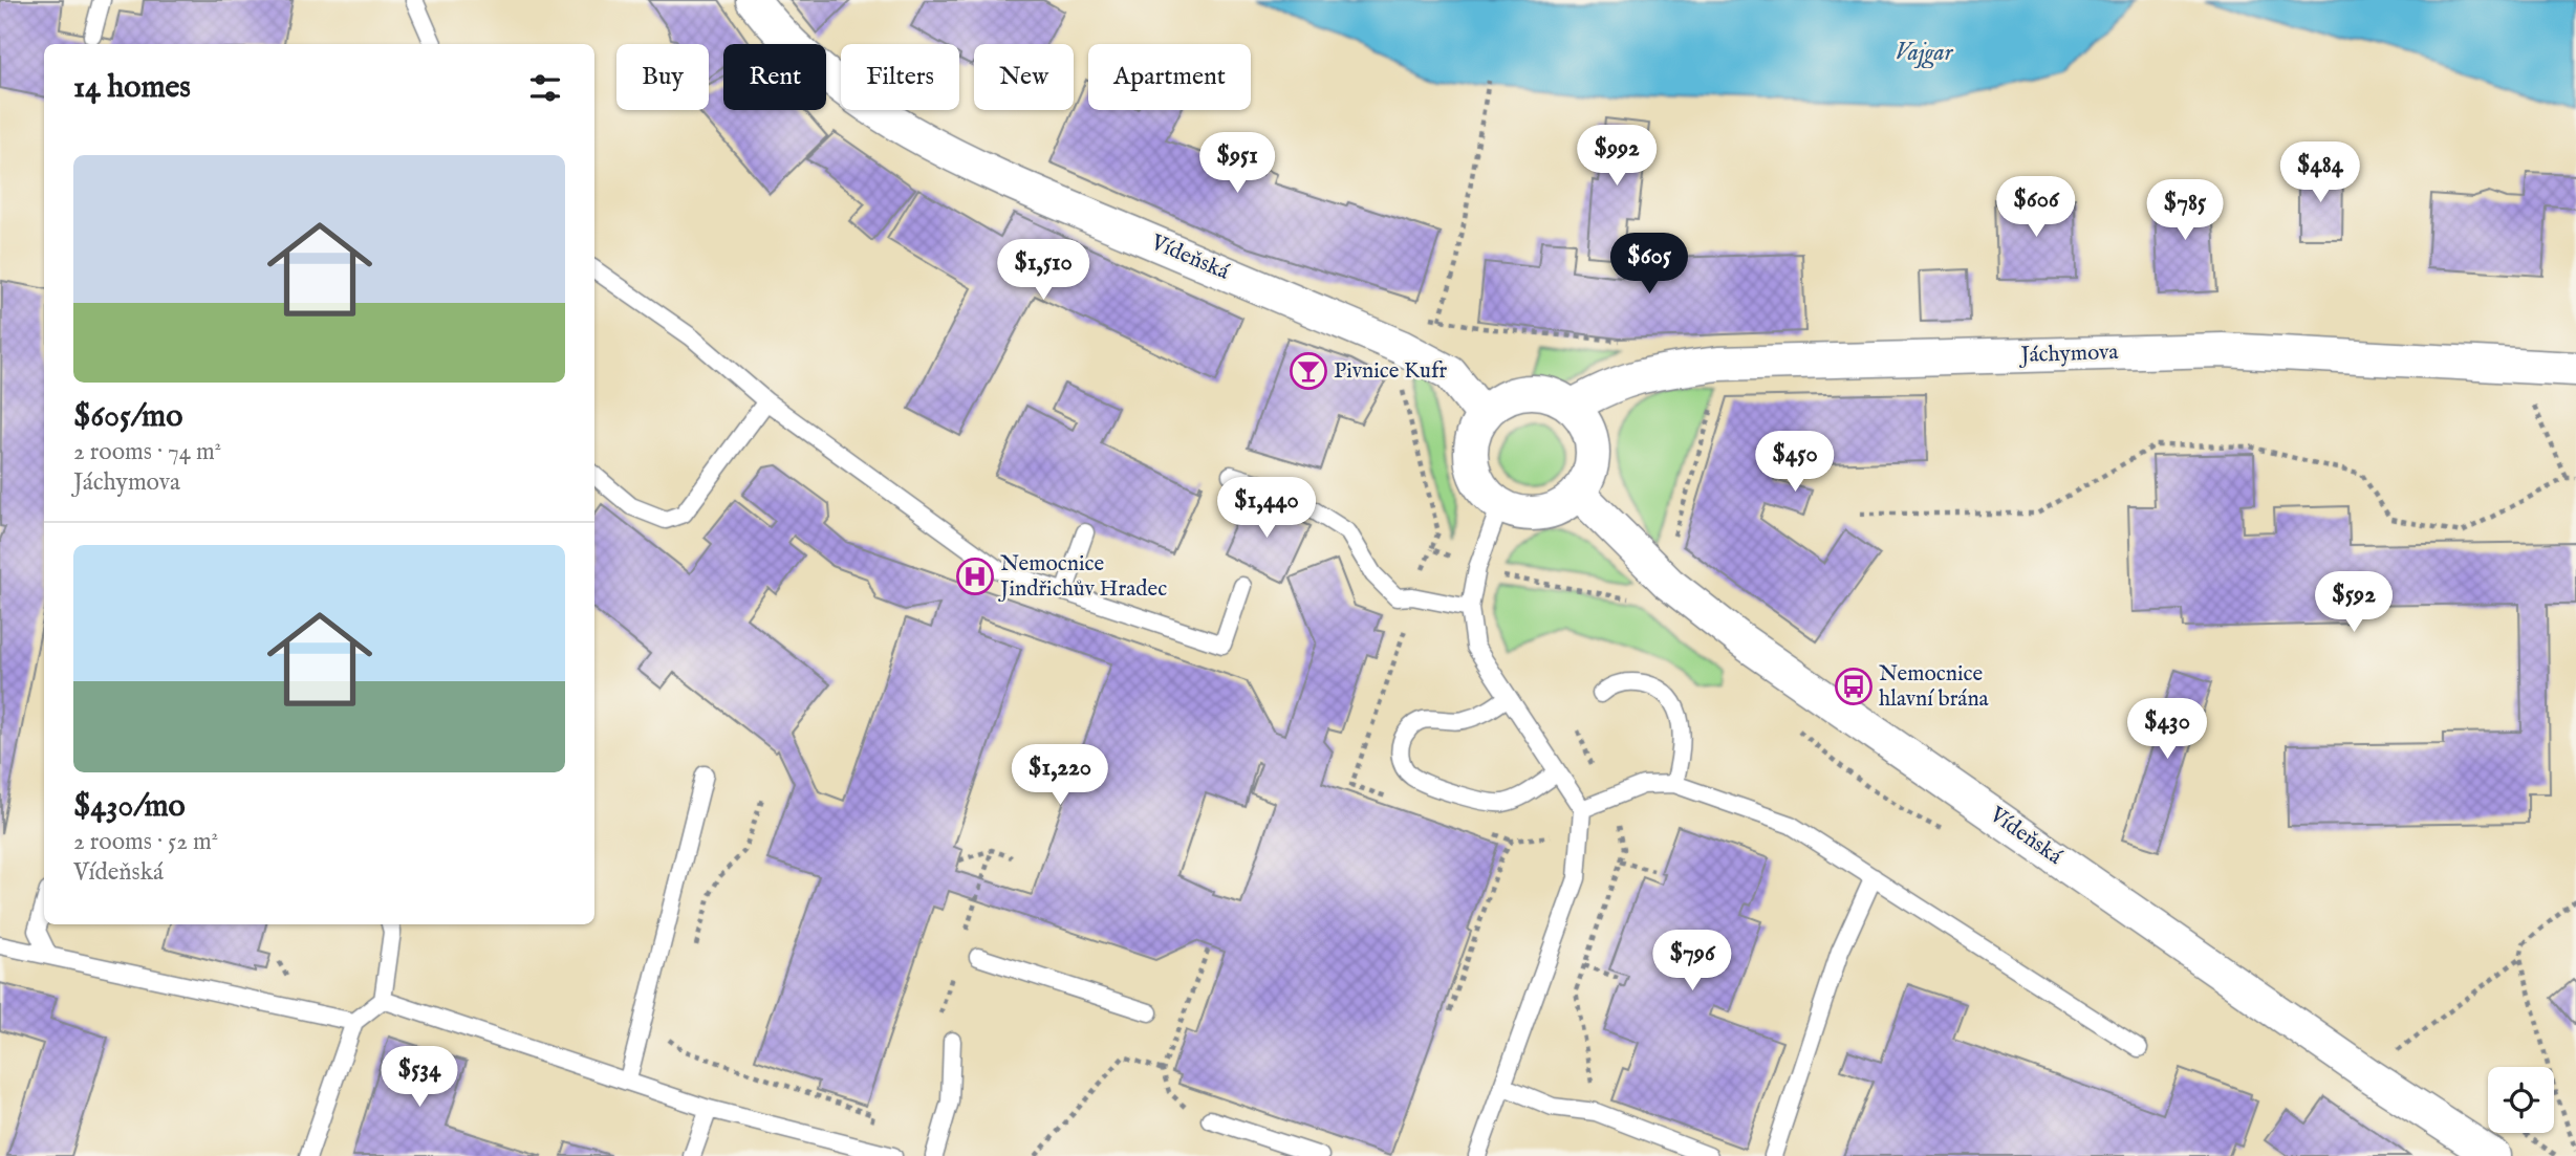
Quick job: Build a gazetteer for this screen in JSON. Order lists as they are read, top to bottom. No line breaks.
{"streets":{"street":["Vídeňská","Jáchymova"]},"crossings":[["Vídeňská","Jáchymova"]],"water":["Vajgar"],"places":{"bar":["Pivnice Kufr"],"hospital":["Nemocnice Jindřichův Hradec"],"bus stop":["Nemocnice hlavní brána"]},"page":{"chip":["Buy","Rent","Filters","New","Apartment"],"heading":"14 homes","price":["$992","$951","$484","$606","$785","$605","$1,510","$450","$1,440","$592","$430","$1,220","$796","$534"],"list":[{"name":"$605/mo","note":"2 rooms · 74 m² · Jáchymova"},{"name":"$430/mo","note":"2 rooms · 52 m² · Vídeňská"}]}}
